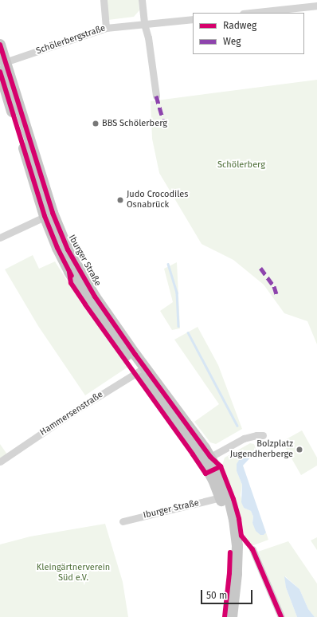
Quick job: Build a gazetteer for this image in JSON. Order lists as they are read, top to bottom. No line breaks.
{"streets":{"main road":["Iburger Straße"],"street":["Schölerbergstraße","Hammersenstraße"]},"crossings":[["Schölerbergstraße","Iburger Straße"],["Iburger Straße","Hammersenstraße"]],"parks":["Schölerberg","Kleingärtnerverein Süd e.V."],"places":["BBS Schölerberg","Judo Crocodiles Osnabrück","Bolzplatz Jugendherberge"],"legend":["Radweg","Weg"],"scale_bar":"50 m"}
